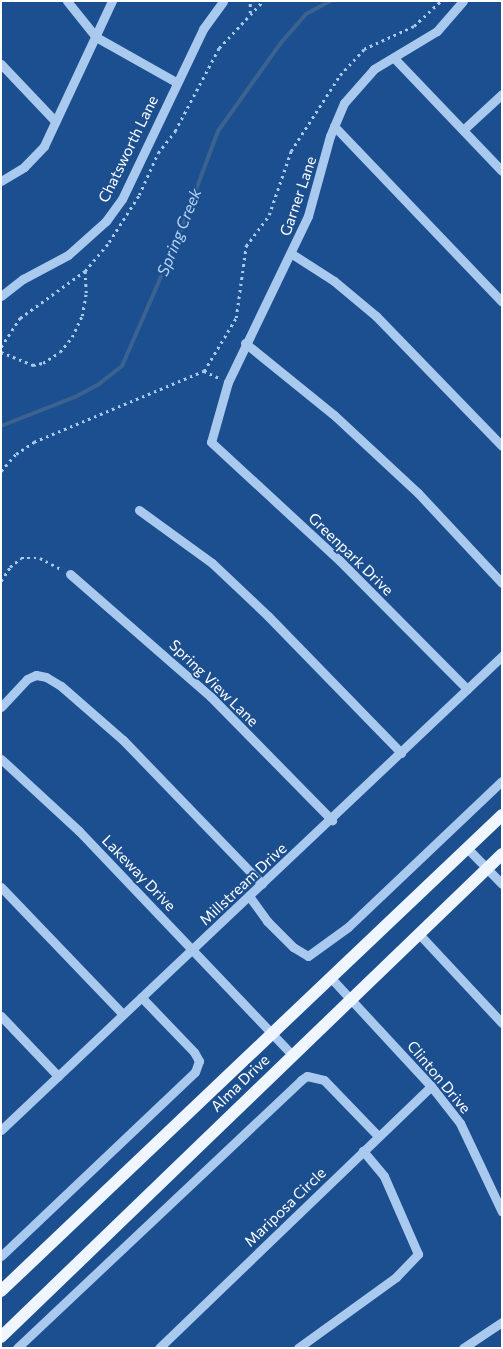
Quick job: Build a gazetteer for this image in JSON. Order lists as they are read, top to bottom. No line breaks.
{"streets":{"main road":["Alma Drive"],"street":["Chatsworth Lane","Garner Lane","Greenpark Drive","Spring View Lane","Lakeway Drive","Millstream Drive","Clinton Drive","Mariposa Circle"]},"crossings":[["Garner Lane","Greenpark Drive"],["Greenpark Drive","Millstream Drive"],["Spring View Lane","Millstream Drive"],["Lakeway Drive","Millstream Drive"],["Lakeway Drive","Alma Drive"],["Clinton Drive","Alma Drive"],["Clinton Drive","Mariposa Circle"]],"water":["Spring Creek"]}
